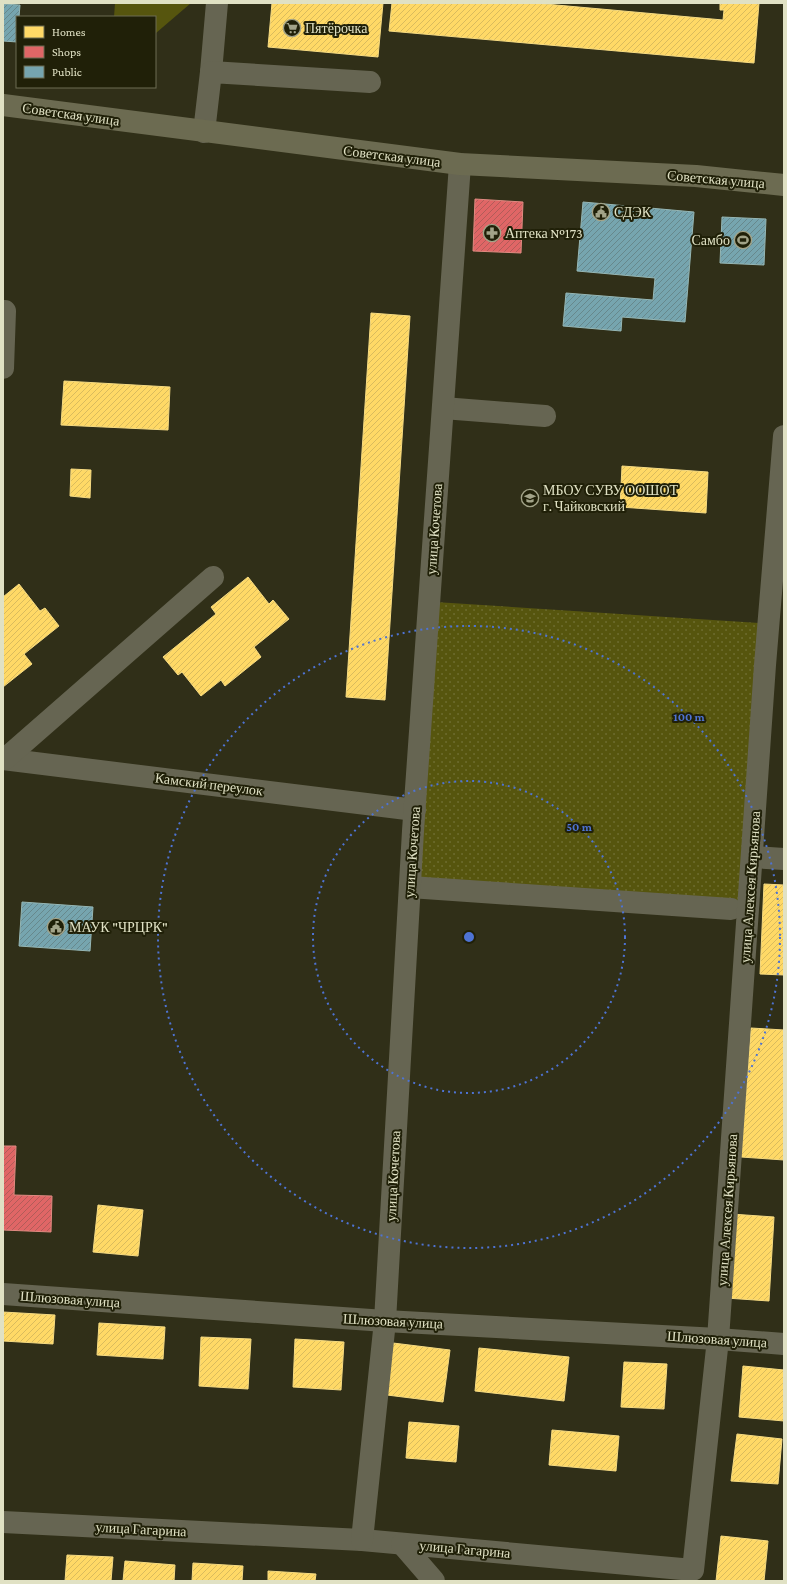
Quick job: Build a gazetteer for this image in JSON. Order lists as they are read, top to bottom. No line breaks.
{"streets":{"main road":["Советская улица"],"street":["улица Кочетова","Камский переулок","улица Алексея Кирьянова","Шлюзовая улица","улица Гагарина"]},"crossings":[["Советская улица","улица Кочетова"],["улица Кочетова","Камский переулок"],["улица Кочетова","Шлюзовая улица"],["улица Кочетова","улица Гагарина"],["улица Алексея Кирьянова","Шлюзовая улица"],["улица Алексея Кирьянова","улица Гагарина"],["Шлюзовая улица","улица Гагарина"]],"places":{"supermarket":["Пятёрочка"],"public building":["СДЭК","МАУК \"ЧРЦРК\""],"pharmacy":["Аптека №173"],"sports":["Самбо"],"school or university":["МБОУ СУВУ ООШОТ г. Чайковский"]},"legend":["Homes","Shops","Public"],"rings":["100 m","50 m"]}
